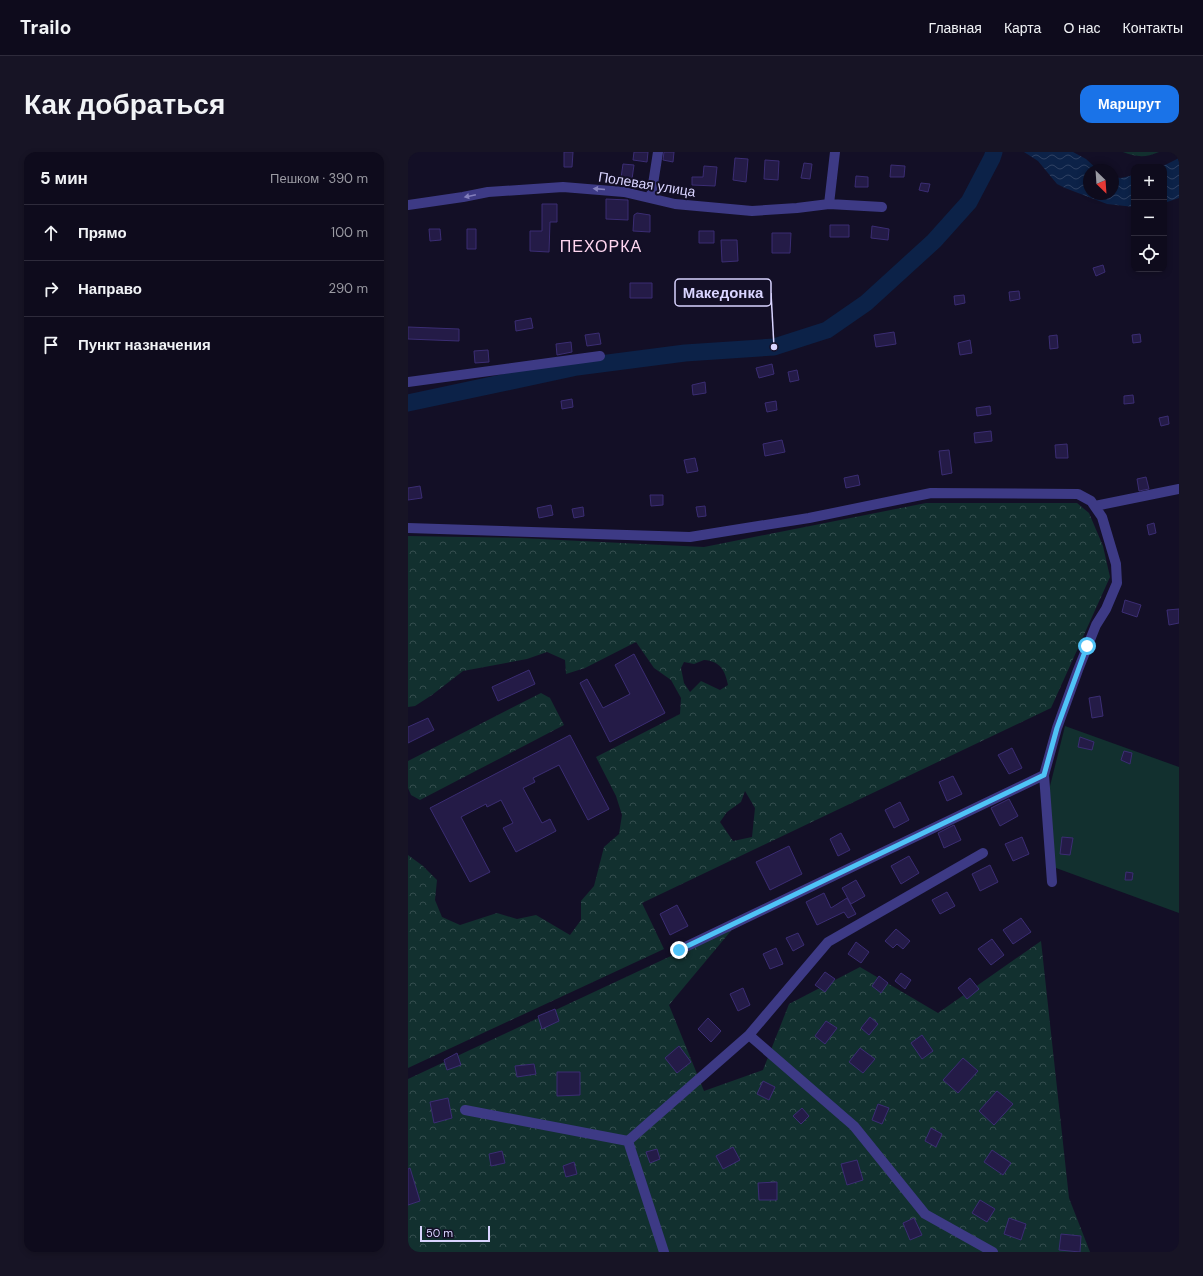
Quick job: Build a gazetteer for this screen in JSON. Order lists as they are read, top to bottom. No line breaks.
{"streets":{"street":["Полевая улица"]},"one_way":["Полевая улица"],"districts":["ПЕХОРКА"],"places":["Македонка"],"scale_bar":"50 m","north":"bottom right","page":{"header":"Trailo","nav":["Главная","Карта","О нас","Контакты"],"buttons":"Маршрут","title":"Как добраться","heading":["5 мин","Пешком · 390 m"],"map_buttons":["+","−"],"list":[["Прямо","100 m"],["Направо","290 m"],"Пункт назначения"],"scale":"50 m"}}
